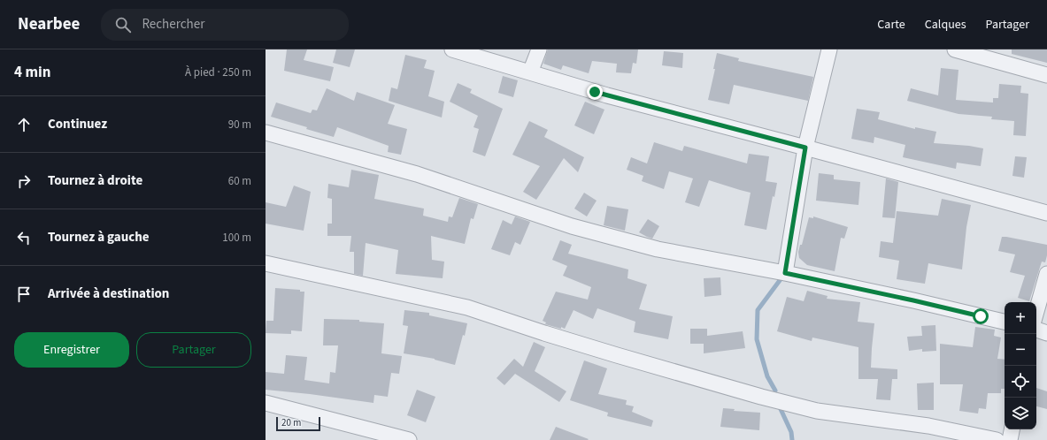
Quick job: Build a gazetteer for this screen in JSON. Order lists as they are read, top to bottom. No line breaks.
{"scale_bar":"20 m","page":{"header":"Nearbee","search":"Rechercher","nav":["Carte","Calques","Partager"],"heading":["4 min","À pied · 250 m"],"list":[["Continuez","90 m"],["Tournez à droite","60 m"],["Tournez à gauche","100 m"],"Arrivée à destination"],"map_buttons":["+","−"],"buttons":["Enregistrer","Partager"],"scale":"20 m"}}
